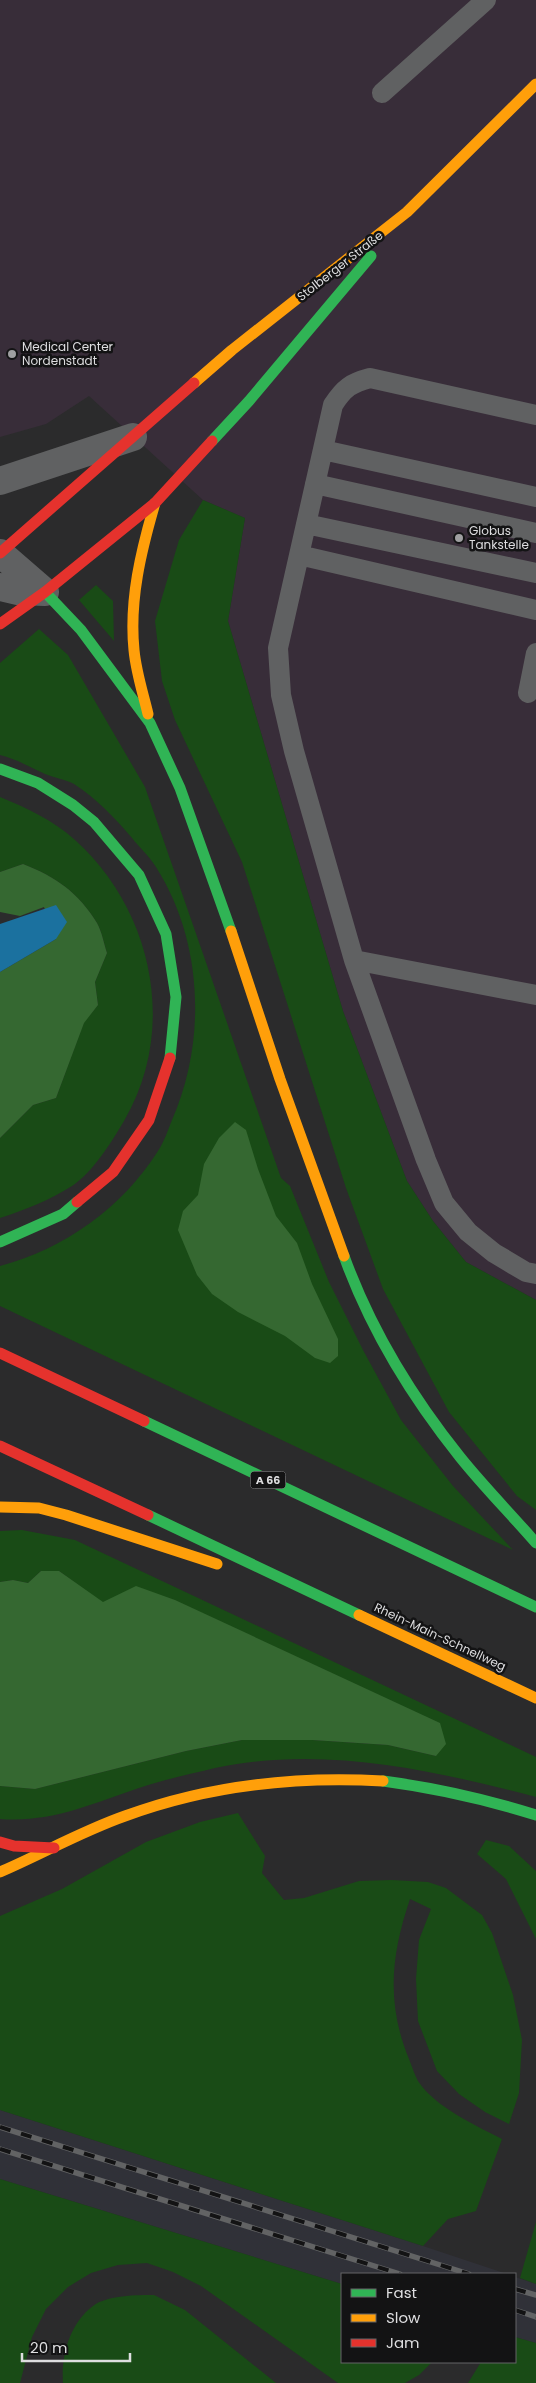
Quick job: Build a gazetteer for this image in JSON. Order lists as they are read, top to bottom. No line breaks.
{"streets":{"main road":["Stolberger Straße","A 66","Rhein-Main-Schnellweg"]},"places":["Medical Center Nordenstadt","Globus Tankstelle"],"legend":["Fast","Slow","Jam"],"scale_bar":"20 m"}
